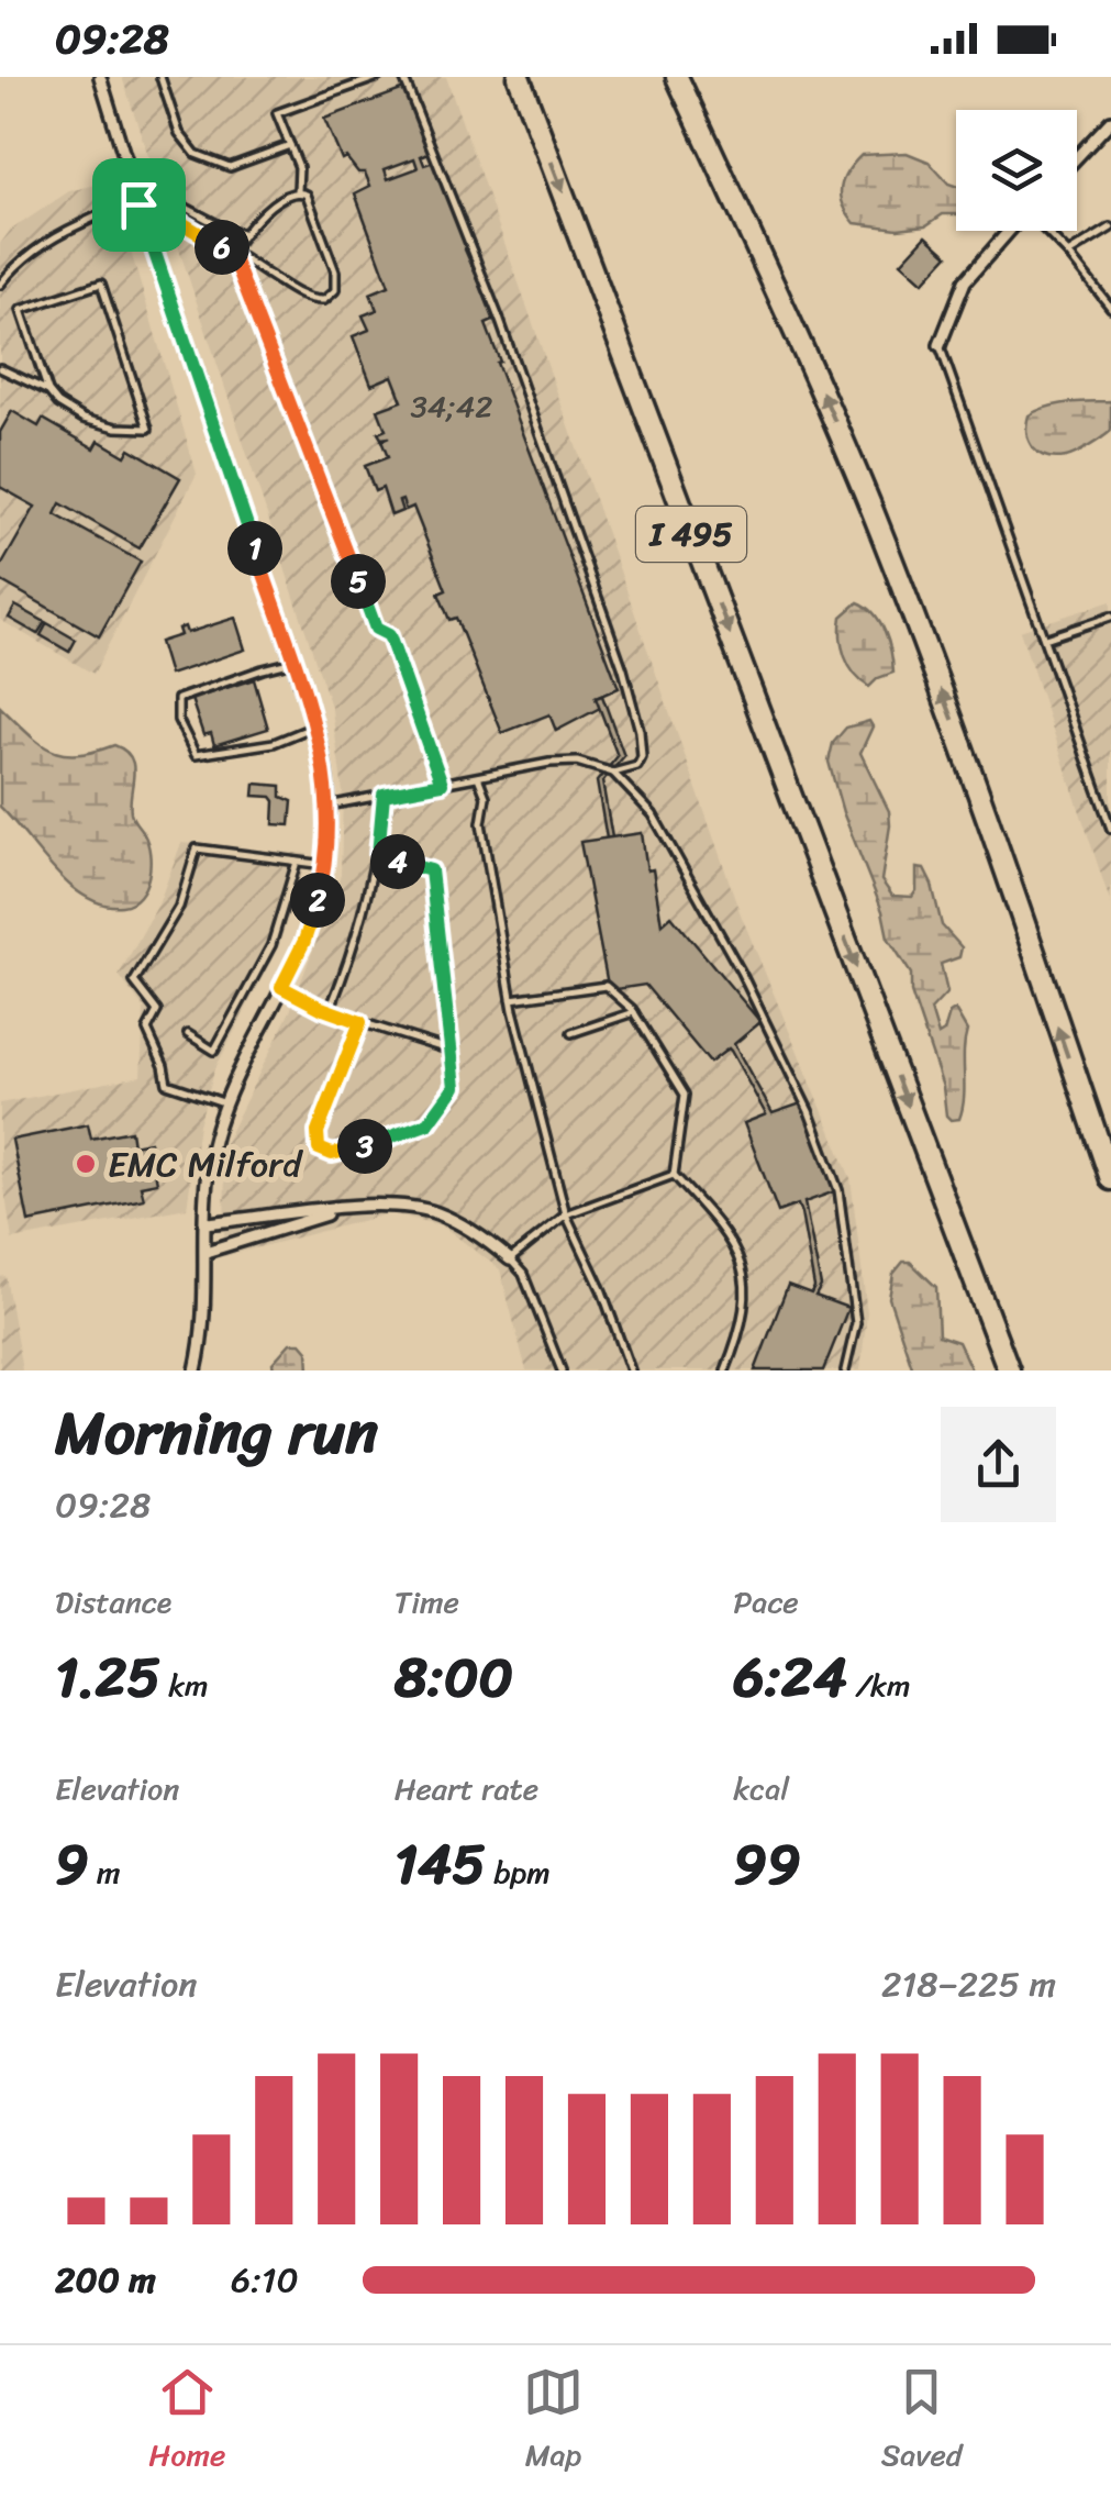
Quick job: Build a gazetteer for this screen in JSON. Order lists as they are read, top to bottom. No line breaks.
{"streets":{"highway":["I 495"]},"places":["EMC Milford"],"house_numbers":["34;42"],"page":{"status":"09:28","pins":["6","1","5","4","2","3"],"heading":["Morning run","09:28"],"stats":[["Distance","1.25 km"],["Time","8:00"],["Pace","6:24 /km"],["Elevation","9 m"],["Heart rate","145 bpm"],["kcal","99"]],"chart":["Elevation","218–225 m"],"list":[{"name":"200 m","note":"6:10"}],"tabs":["Home","Map","Saved"]}}
